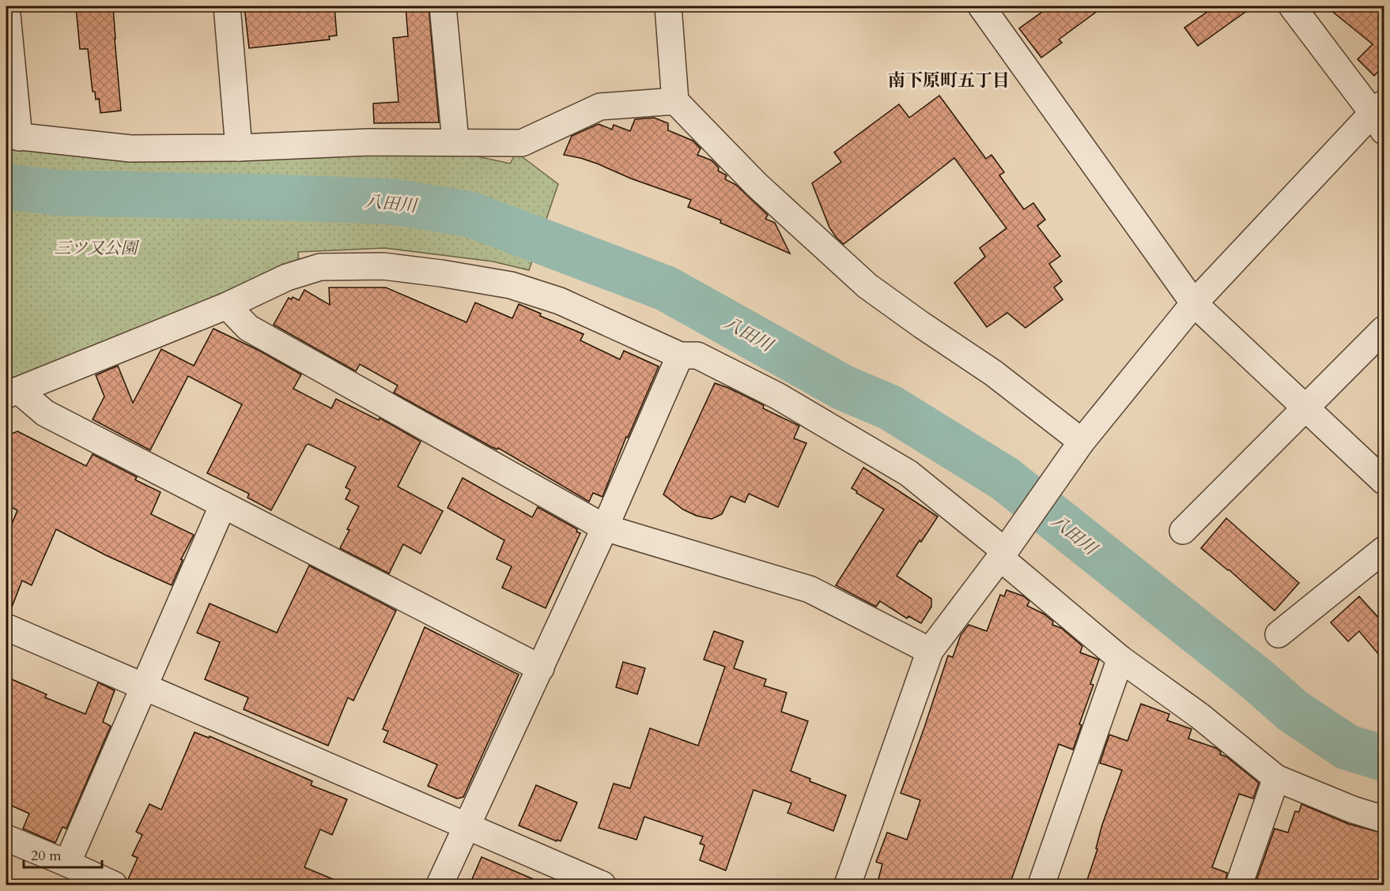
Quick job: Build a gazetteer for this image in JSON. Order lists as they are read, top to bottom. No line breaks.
{"districts":["南下原町五丁目"],"water":["八田川"],"parks":["三ツ又公園"],"scale_bar":"20 m"}
